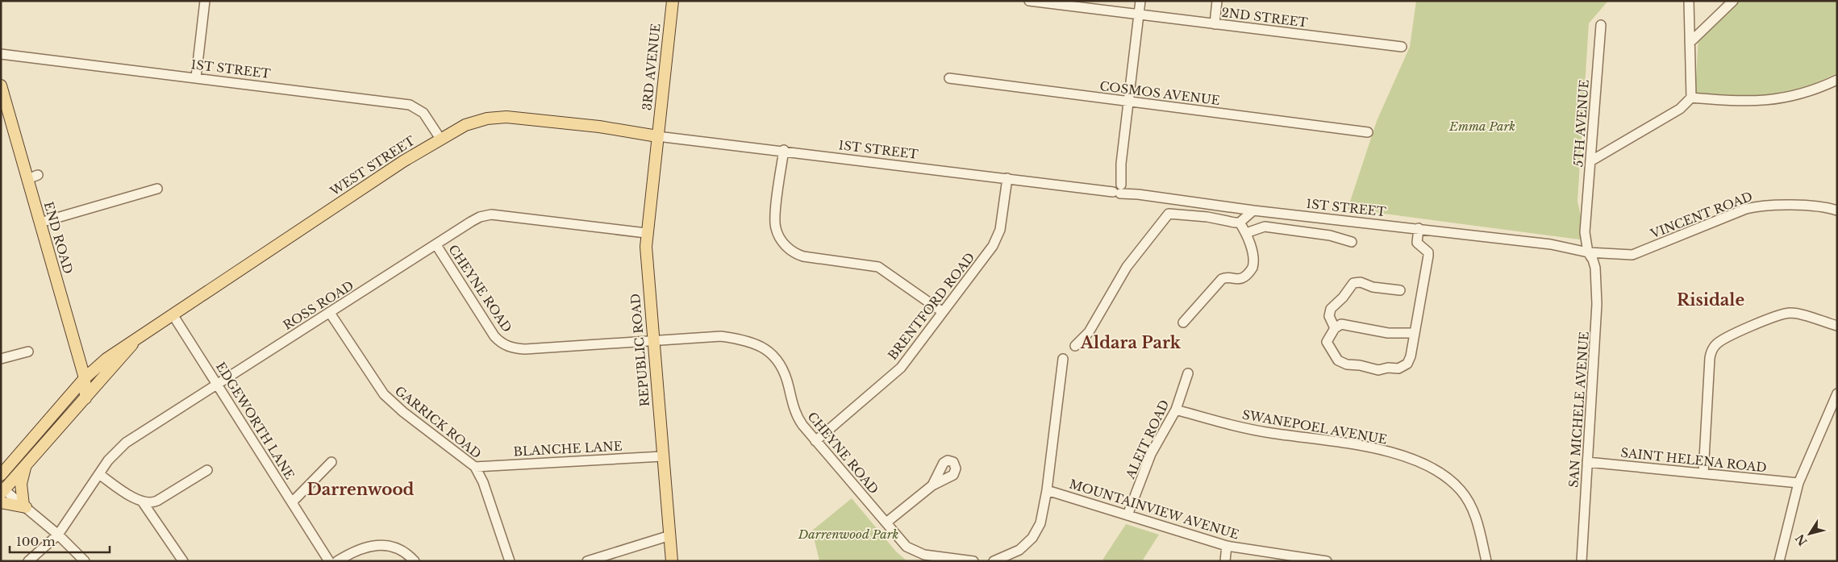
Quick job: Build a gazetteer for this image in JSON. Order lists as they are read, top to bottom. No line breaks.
{"streets":{"main road":["3RD AVENUE","WEST STREET","END ROAD","REPUBLIC ROAD"],"street":["2ND STREET","1ST STREET","COSMOS AVENUE","5TH AVENUE","VINCENT ROAD","CHEYNE ROAD","ROSS ROAD","BRENTFORD ROAD","SAN MICHELE AVENUE","EDGEWORTH LANE","GARRICK ROAD","SWANEPOEL AVENUE","ALEIT ROAD","BLANCHE LANE","SAINT HELENA ROAD","MOUNTAINVIEW AVENUE"]},"crossings":[["3RD AVENUE","1ST STREET"],["3RD AVENUE","WEST STREET"],["3RD AVENUE","REPUBLIC ROAD"],["1ST STREET","WEST STREET"],["1ST STREET","VINCENT ROAD"],["1ST STREET","BRENTFORD ROAD"],["1ST STREET","REPUBLIC ROAD"],["1ST STREET","SAN MICHELE AVENUE"],["5TH AVENUE","SAN MICHELE AVENUE"],["WEST STREET","END ROAD"],["WEST STREET","REPUBLIC ROAD"],["WEST STREET","EDGEWORTH LANE"],["VINCENT ROAD","SAN MICHELE AVENUE"],["CHEYNE ROAD","ROSS ROAD"],["CHEYNE ROAD","BRENTFORD ROAD"],["CHEYNE ROAD","REPUBLIC ROAD"],["ROSS ROAD","REPUBLIC ROAD"],["ROSS ROAD","EDGEWORTH LANE"],["ROSS ROAD","GARRICK ROAD"],["REPUBLIC ROAD","BLANCHE LANE"],["SAN MICHELE AVENUE","SAINT HELENA ROAD"],["GARRICK ROAD","BLANCHE LANE"],["SWANEPOEL AVENUE","ALEIT ROAD"],["ALEIT ROAD","MOUNTAINVIEW AVENUE"]],"districts":["Risidale","Aldara Park","Darrenwood"],"parks":["Emma Park","Darrenwood Park"],"scale_bar":"100 m","north":"bottom left"}
